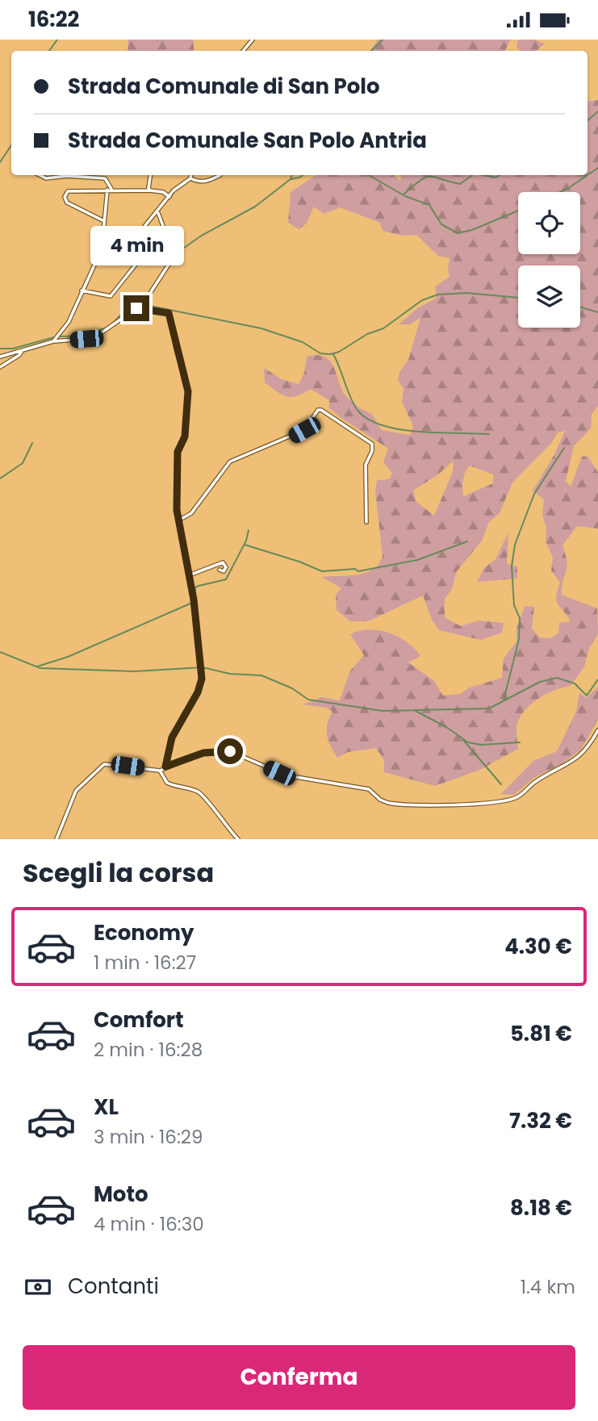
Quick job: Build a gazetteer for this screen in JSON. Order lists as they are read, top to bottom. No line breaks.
{"page":{"status":"16:22","banner":["Strada Comunale di San Polo","Strada Comunale San Polo Antria"],"bubble":"4 min","heading":"Scegli la corsa","list":[{"name":"Economy","note":"1 min · 16:27","value":"4.30 €"},{"name":"Comfort","note":"2 min · 16:28","value":"5.81 €"},{"name":"XL","note":"3 min · 16:29","value":"7.32 €"},{"name":"Moto","note":"4 min · 16:30","value":"8.18 €"}],"pay":["Contanti","1.4 km"],"buttons":"Conferma"}}
